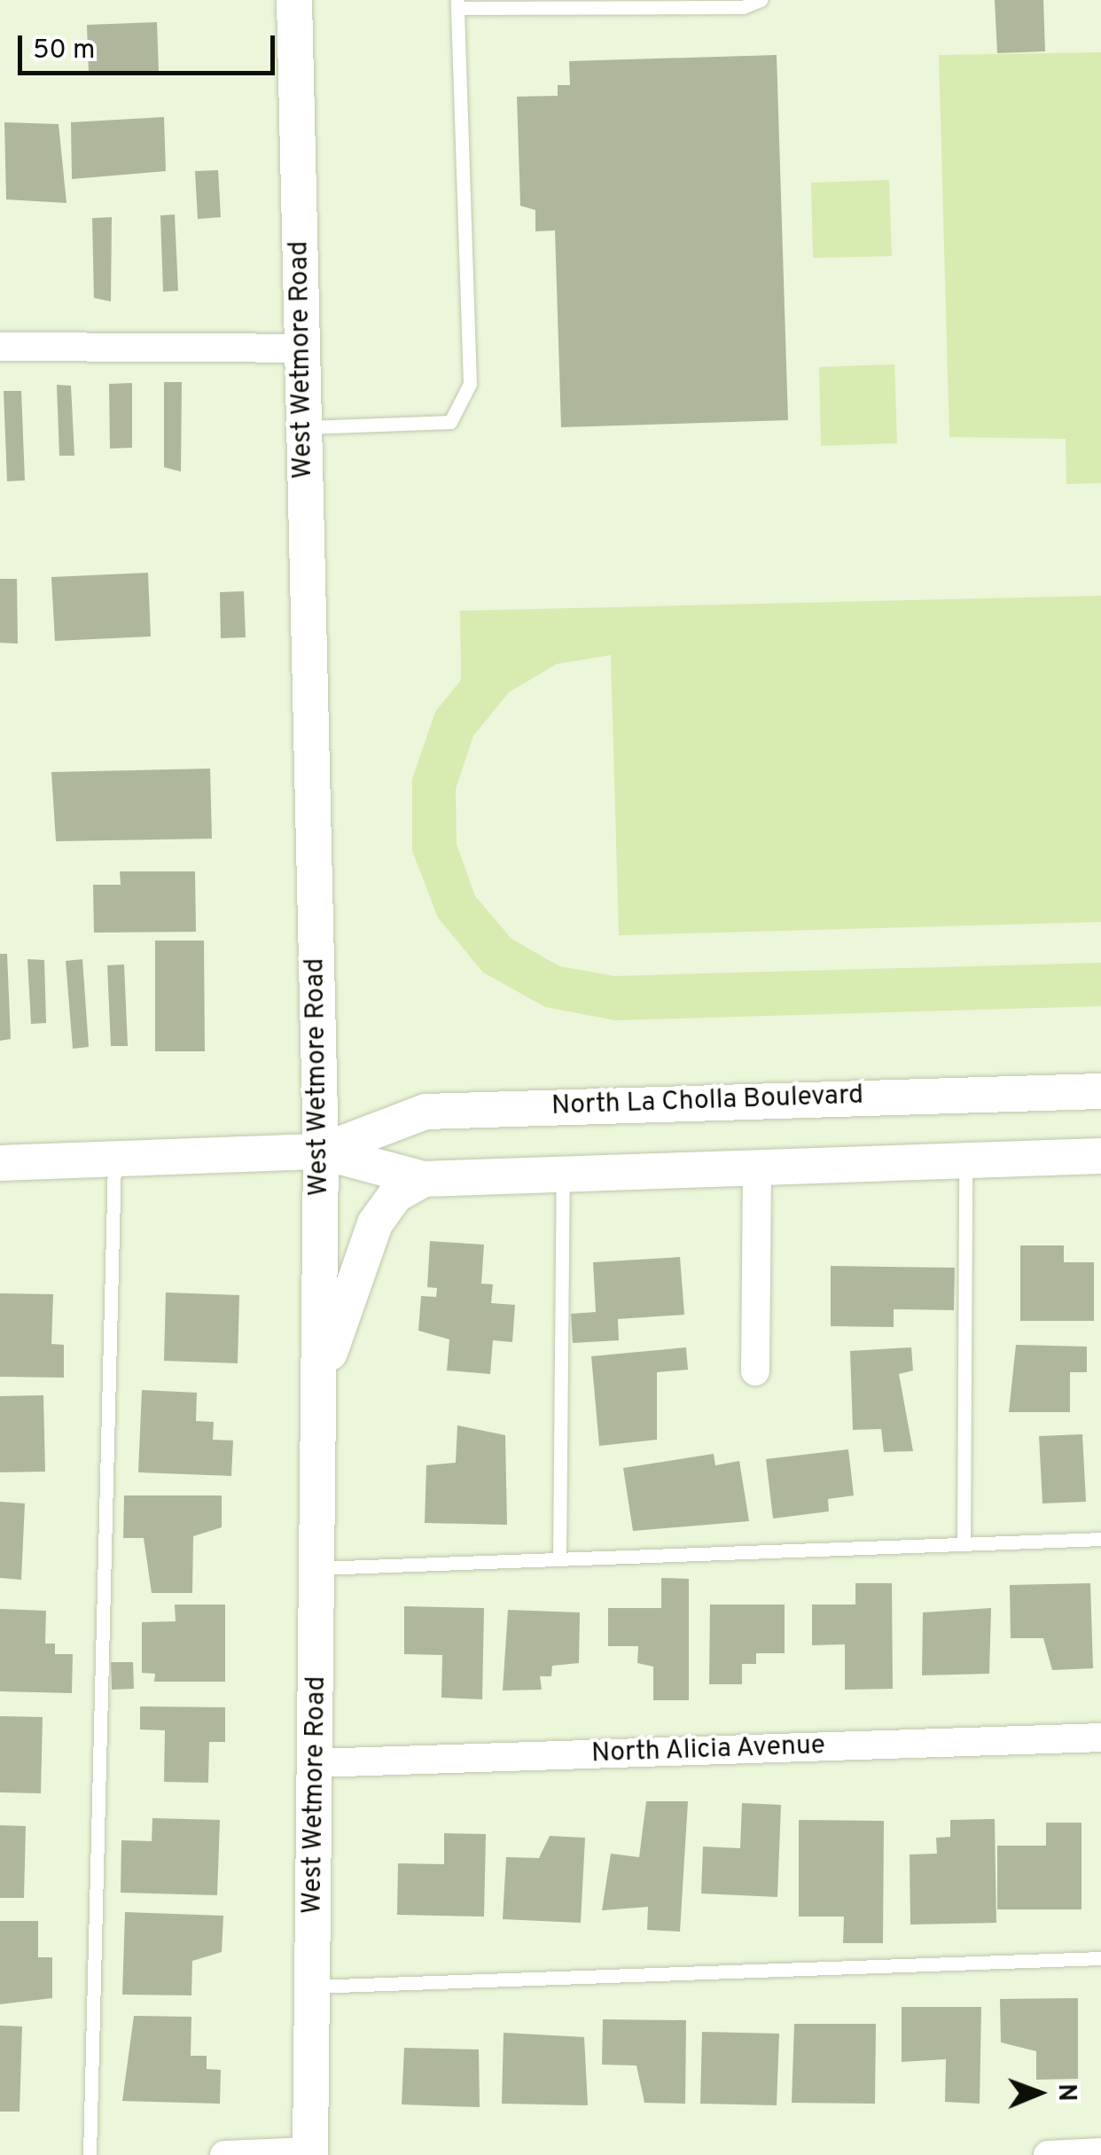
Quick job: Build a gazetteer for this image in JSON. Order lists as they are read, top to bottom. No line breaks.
{"streets":{"street":["West Wetmore Road","North La Cholla Boulevard","North Alicia Avenue"]},"crossings":[["West Wetmore Road","North La Cholla Boulevard"],["West Wetmore Road","North Alicia Avenue"]],"scale_bar":"50 m","north":"right"}
